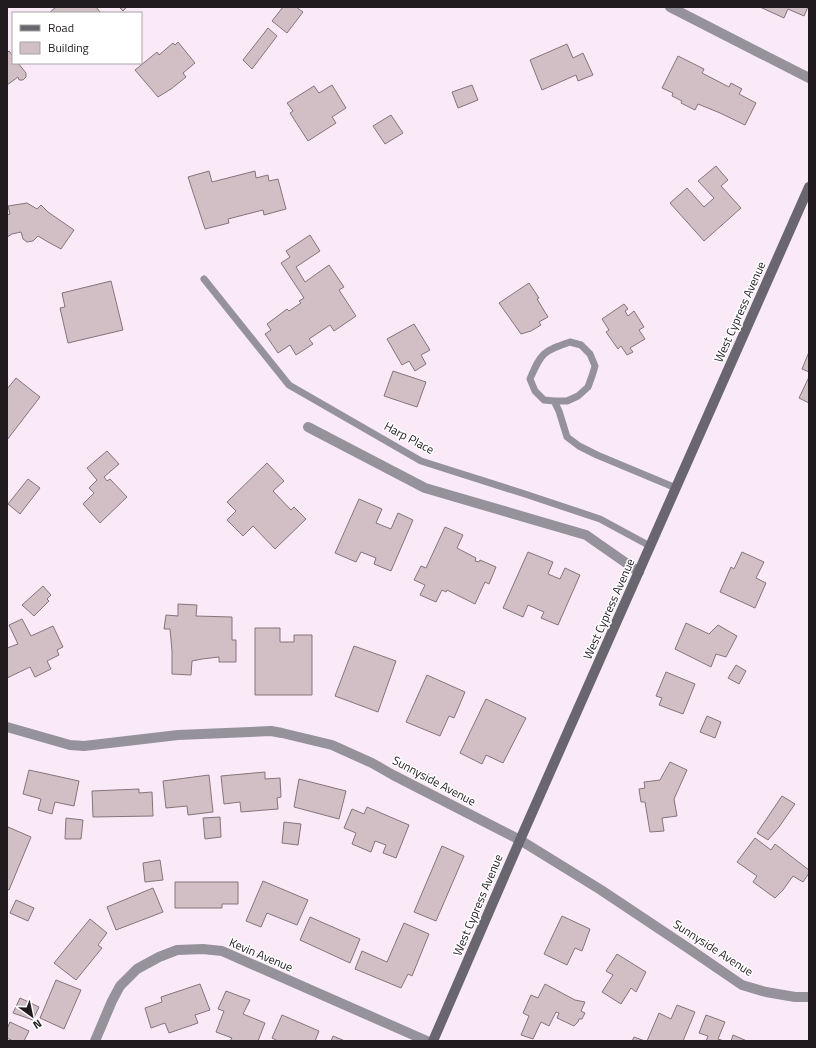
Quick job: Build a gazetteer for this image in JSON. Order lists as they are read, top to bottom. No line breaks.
{"streets":{"main road":["West Cypress Avenue"],"street":["Sunnyside Avenue","Kevin Avenue"],"lane":["Harp Place"]},"crossings":[["West Cypress Avenue","Harp Place"],["West Cypress Avenue","Sunnyside Avenue"]],"legend":["Road","Building"],"north":"bottom right"}
